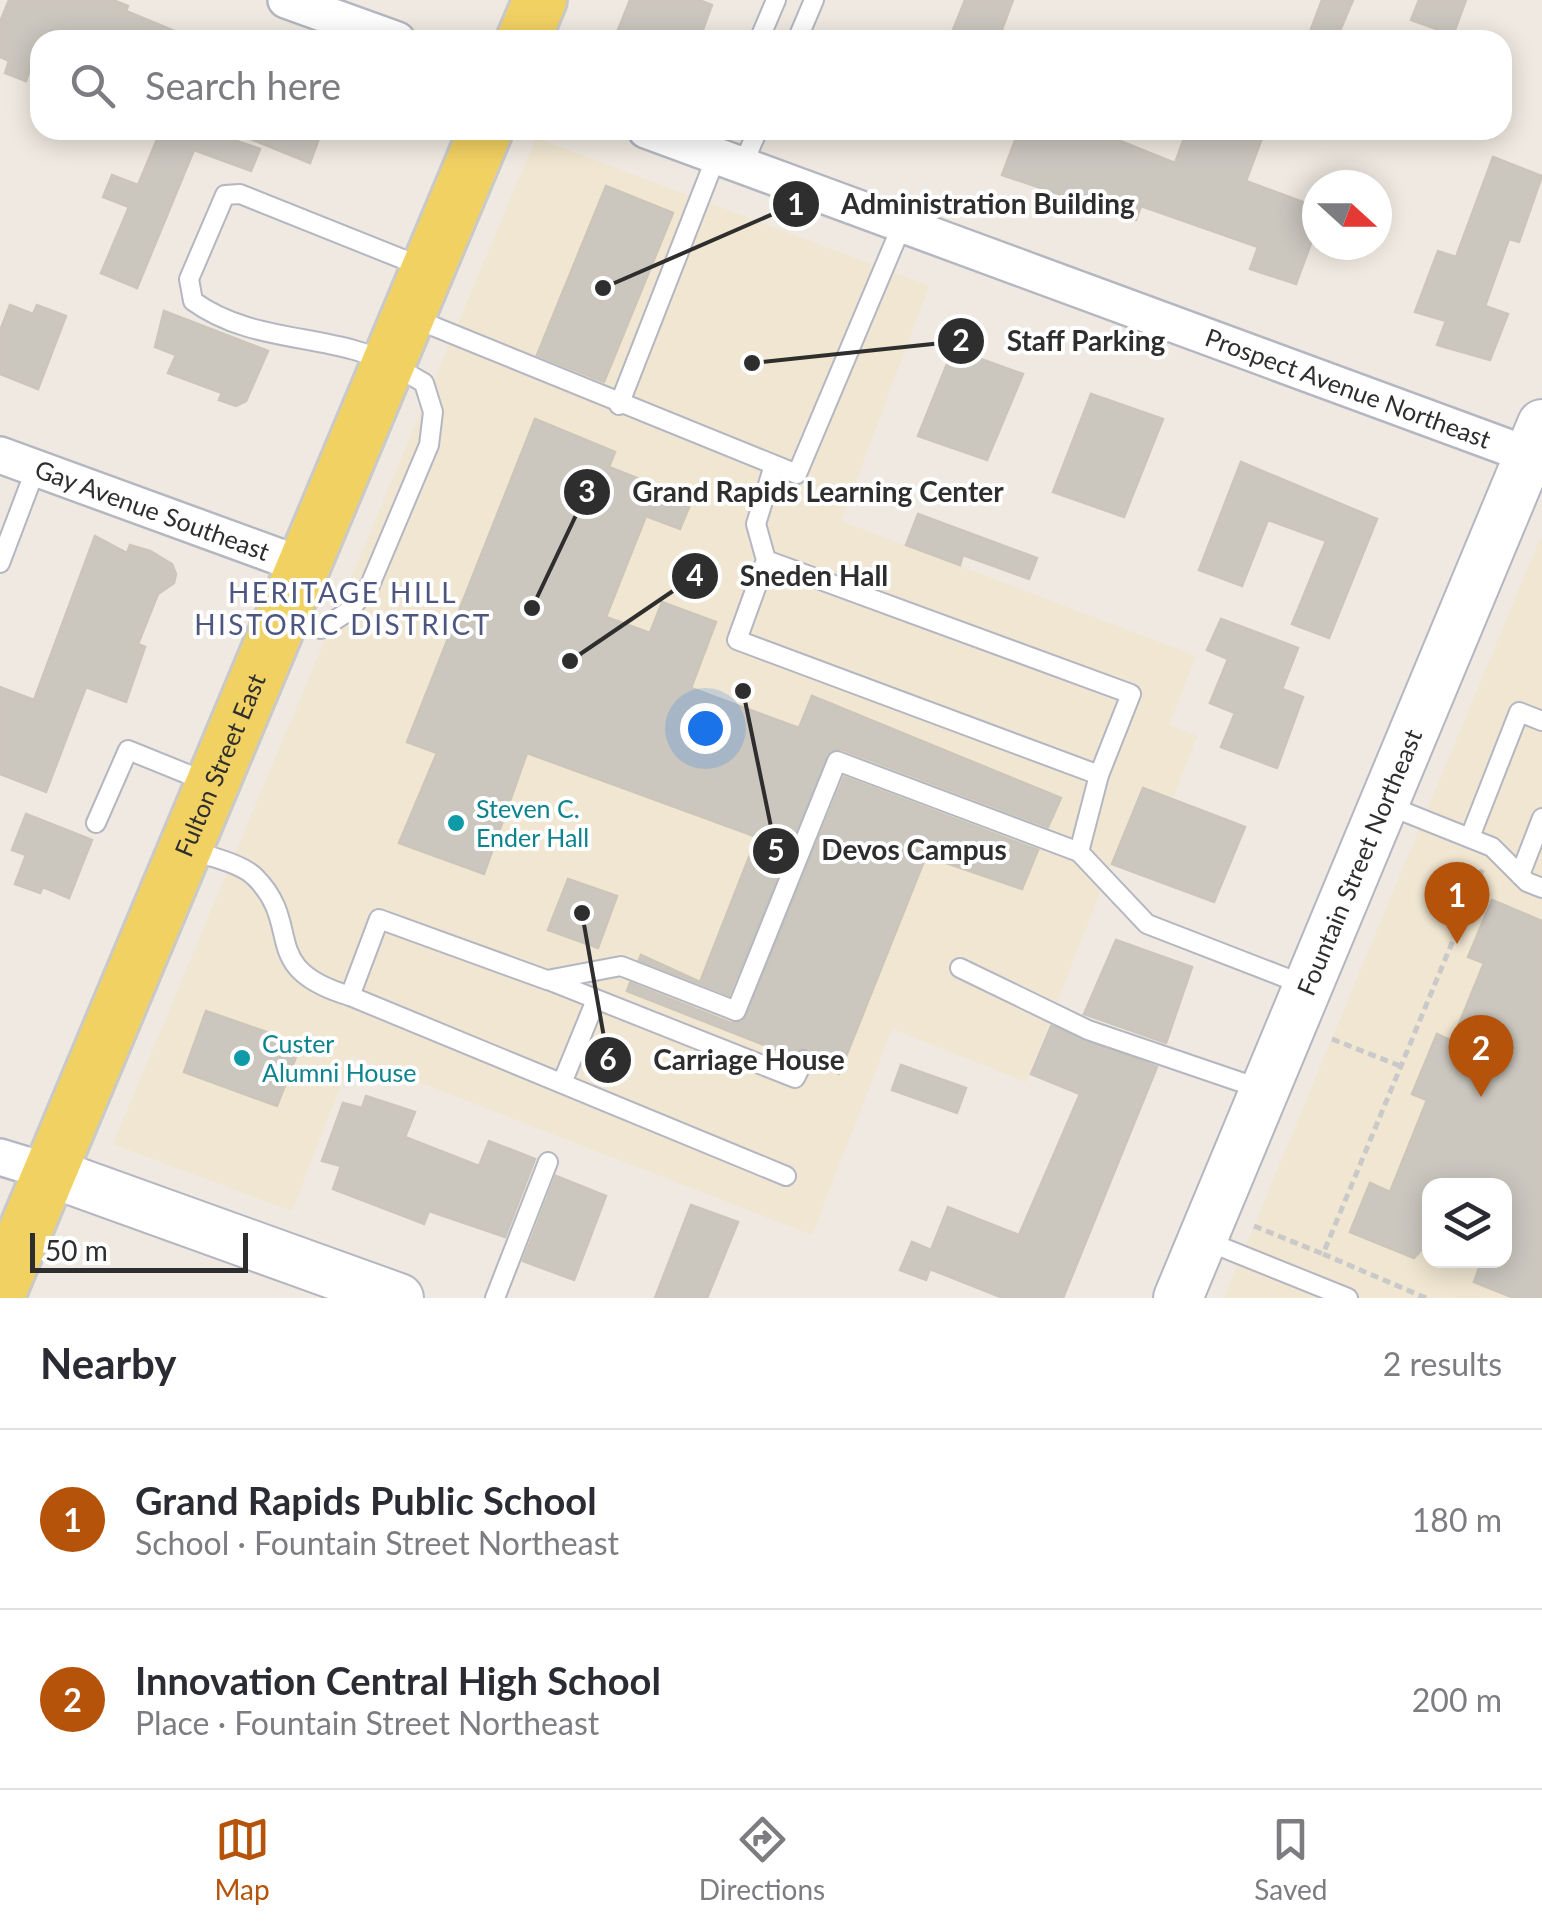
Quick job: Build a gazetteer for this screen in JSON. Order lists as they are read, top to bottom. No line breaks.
{"streets":{"main road":["Fulton Street East"],"street":["Prospect Avenue Northeast","Gay Avenue Southeast","Fountain Street Northeast"]},"crossings":[["Prospect Avenue Northeast","Fountain Street Northeast"],["Gay Avenue Southeast","Fulton Street East"]],"districts":["HERITAGE HILL HISTORIC DISTRICT"],"places":["Administration Building","Staff Parking","Grand Rapids Learning Center","Sneden Hall","Devos Campus","Steven C. Ender Hall","Carriage House","Custer Alumni House"],"scale_bar":"50 m","north":"right","page":{"search":"Search here","pins":["1","2"],"scale":"50 m","heading":["Nearby","2 results"],"list":[{"mark":"1","name":"Grand Rapids Public School","note":"School · Fountain Street Northeast","value":"180 m"},{"mark":"2","name":"Innovation Central High School","note":"Place · Fountain Street Northeast","value":"200 m"}],"nav":["Map","Directions","Saved"]}}
